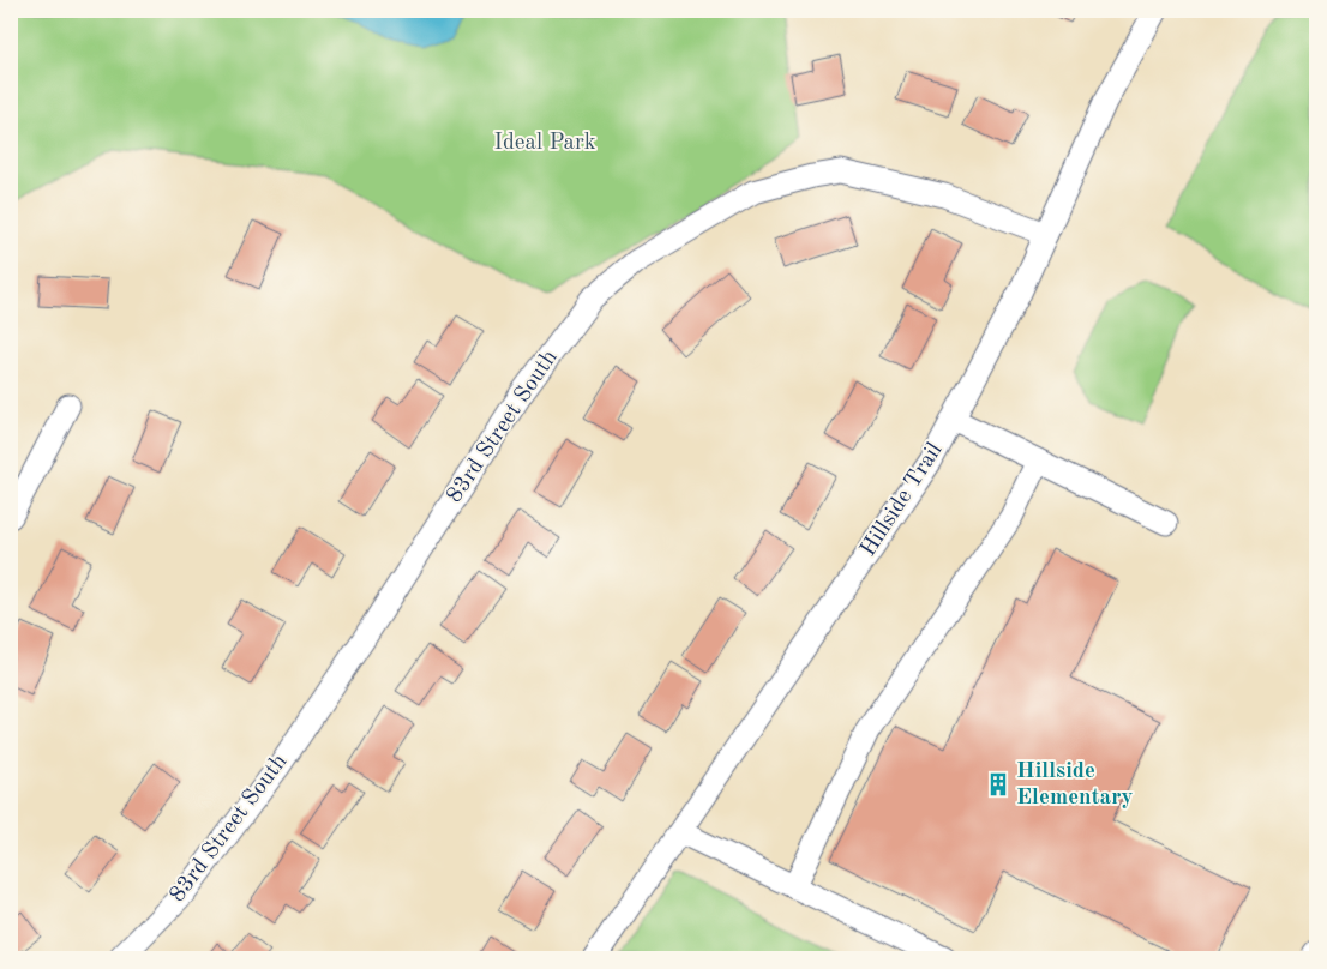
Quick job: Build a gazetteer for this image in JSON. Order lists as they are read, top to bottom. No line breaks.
{"streets":{"street":["83rd Street South","Hillside Trail"]},"crossings":[["83rd Street South","Hillside Trail"]],"parks":["Ideal Park"],"places":{"building":["Hillside Elementary"]}}
